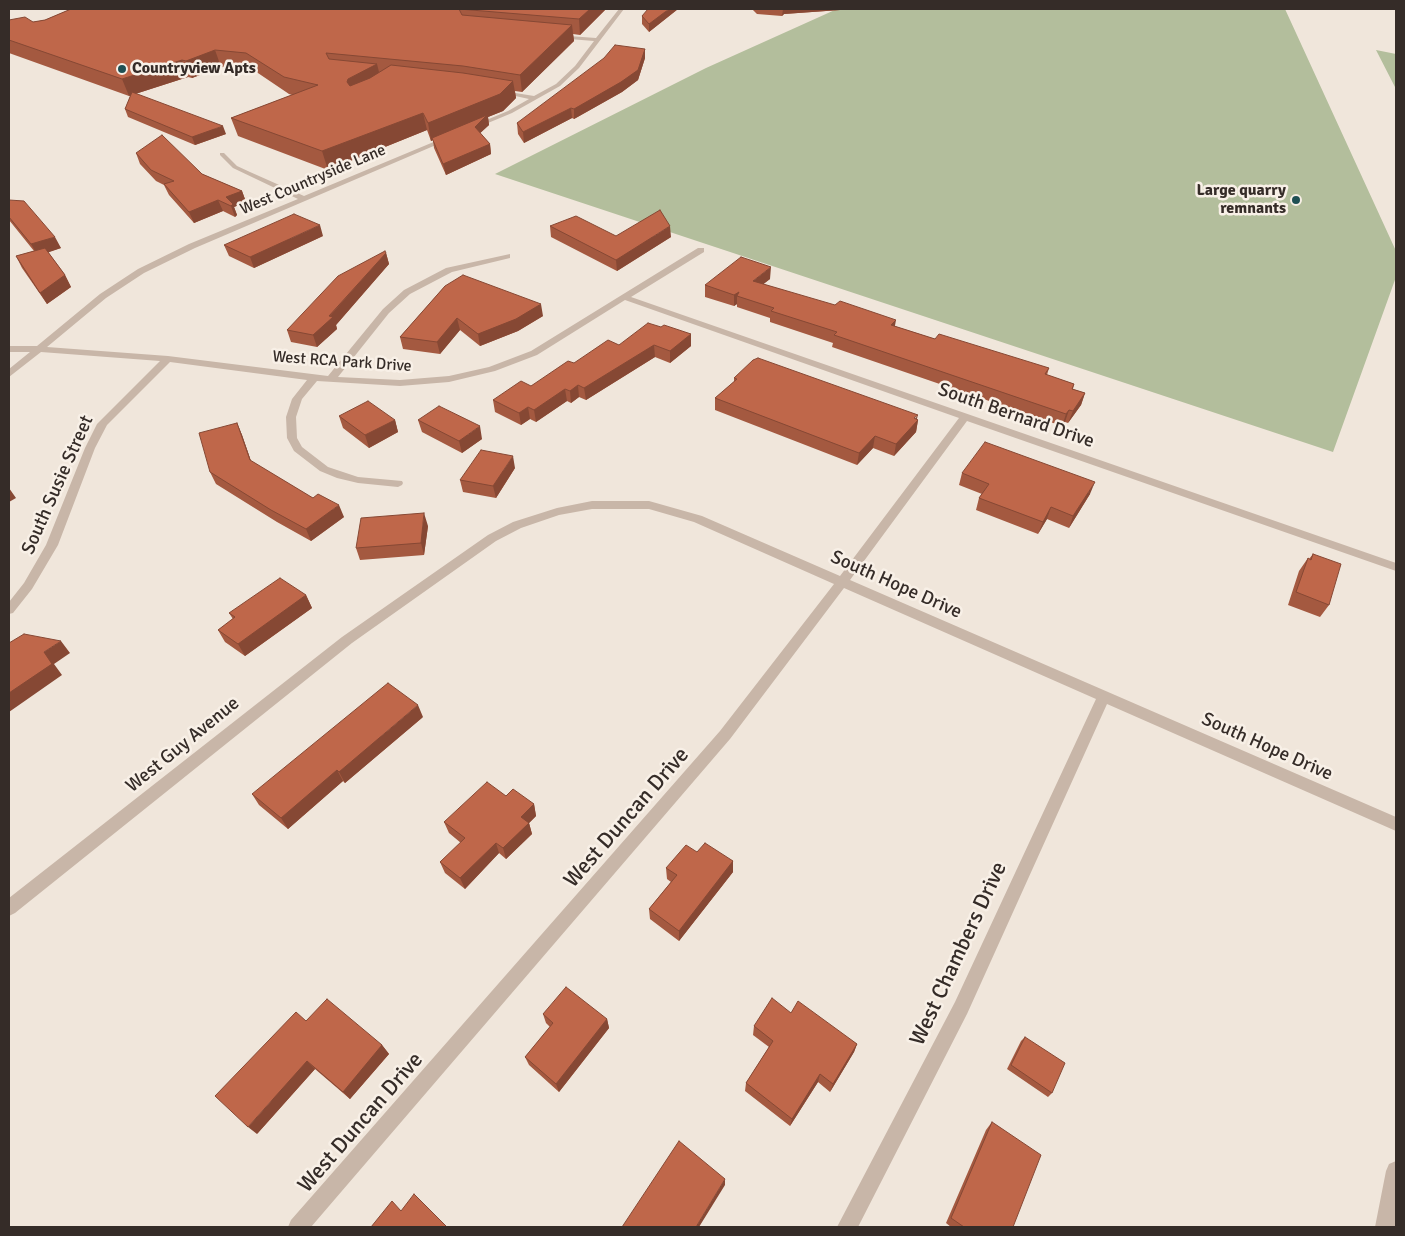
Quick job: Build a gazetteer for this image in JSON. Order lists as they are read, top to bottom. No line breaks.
{"streets":{"street":["West Countryside Lane","West RCA Park Drive","South Bernard Drive","South Susie Street","South Hope Drive","West Guy Avenue","West Duncan Drive","West Chambers Drive"]},"crossings":[["West Countryside Lane","West RCA Park Drive"],["West RCA Park Drive","South Bernard Drive"],["West RCA Park Drive","South Susie Street"],["South Bernard Drive","West Duncan Drive"],["South Hope Drive","West Guy Avenue"],["South Hope Drive","West Duncan Drive"],["South Hope Drive","West Chambers Drive"]],"places":["Countryview Apts","Large quarry remnants"]}
